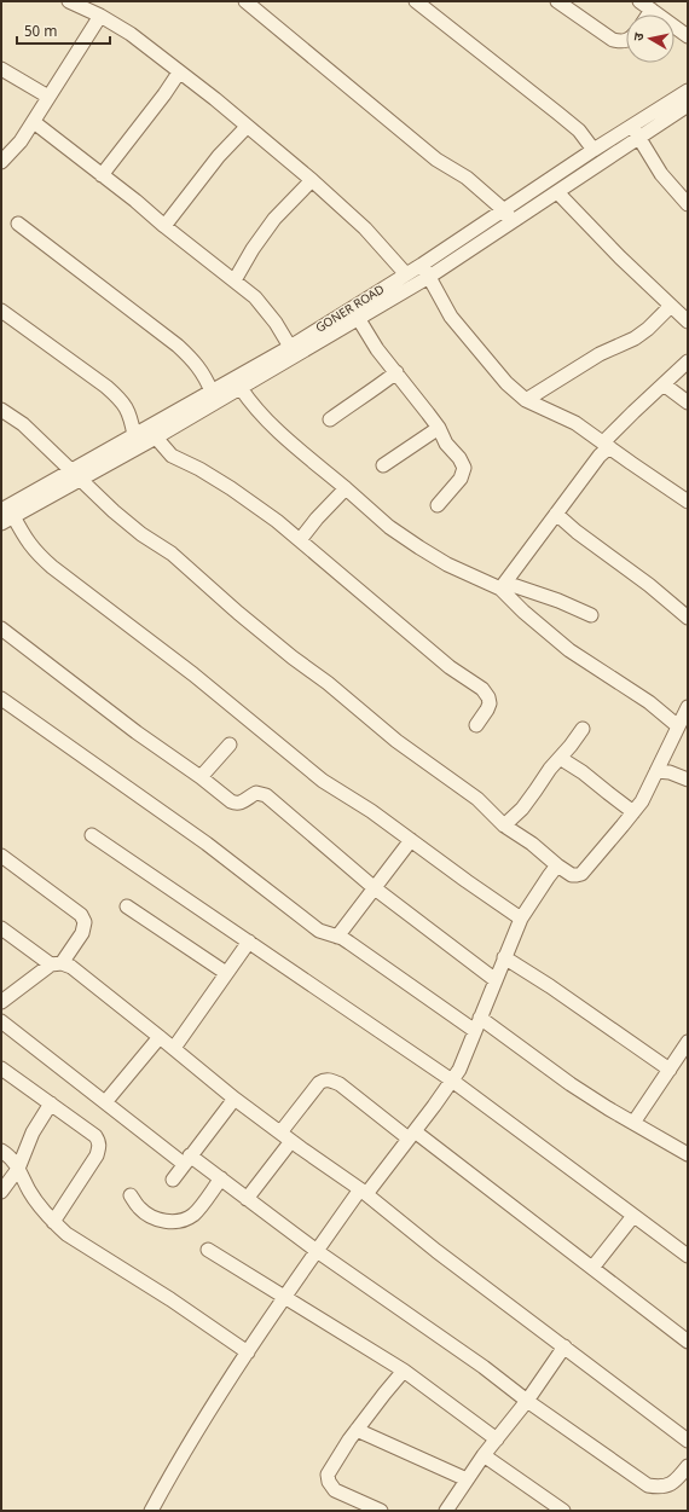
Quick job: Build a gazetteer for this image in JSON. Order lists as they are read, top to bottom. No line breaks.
{"streets":{"street":["GONER ROAD"]},"scale_bar":"50 m","north":"left"}
